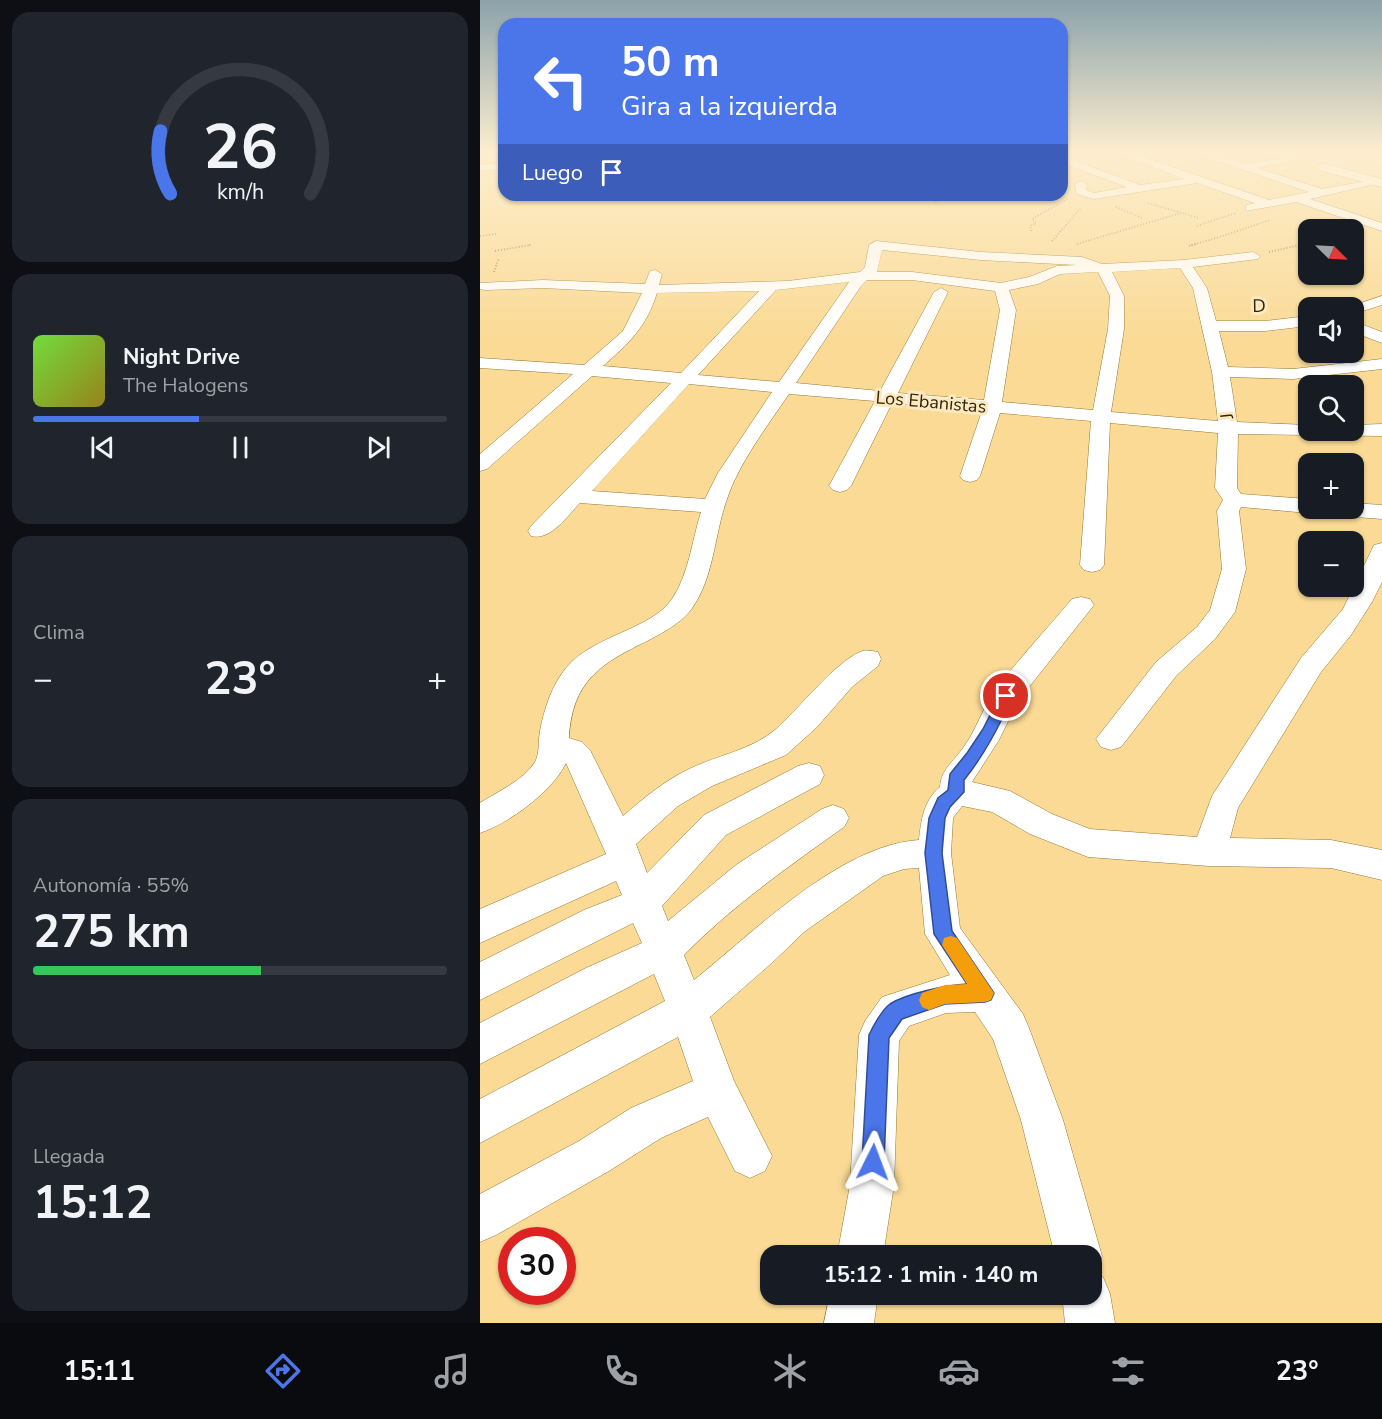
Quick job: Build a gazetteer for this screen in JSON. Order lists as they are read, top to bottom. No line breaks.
{"streets":{"street":["D","Los Ebanistas","J"]},"crossings":[["D","J"],["Los Ebanistas","J"]],"north":"bottom right","page":{"turn":["50 m","Gira a la izquierda"],"then":"Luego","map_buttons":["+","−"],"song":["Night Drive","The Halogens"],"tile":["Clima",["Autonomía · 55%","275 km"],["Llegada","15:12"]],"heat":["−","23°","+"],"limit":"30","trip":"15:12 · 1 min · 140 m","tabs":["15:11","23°"],"gauge":["26","km/h"]}}
